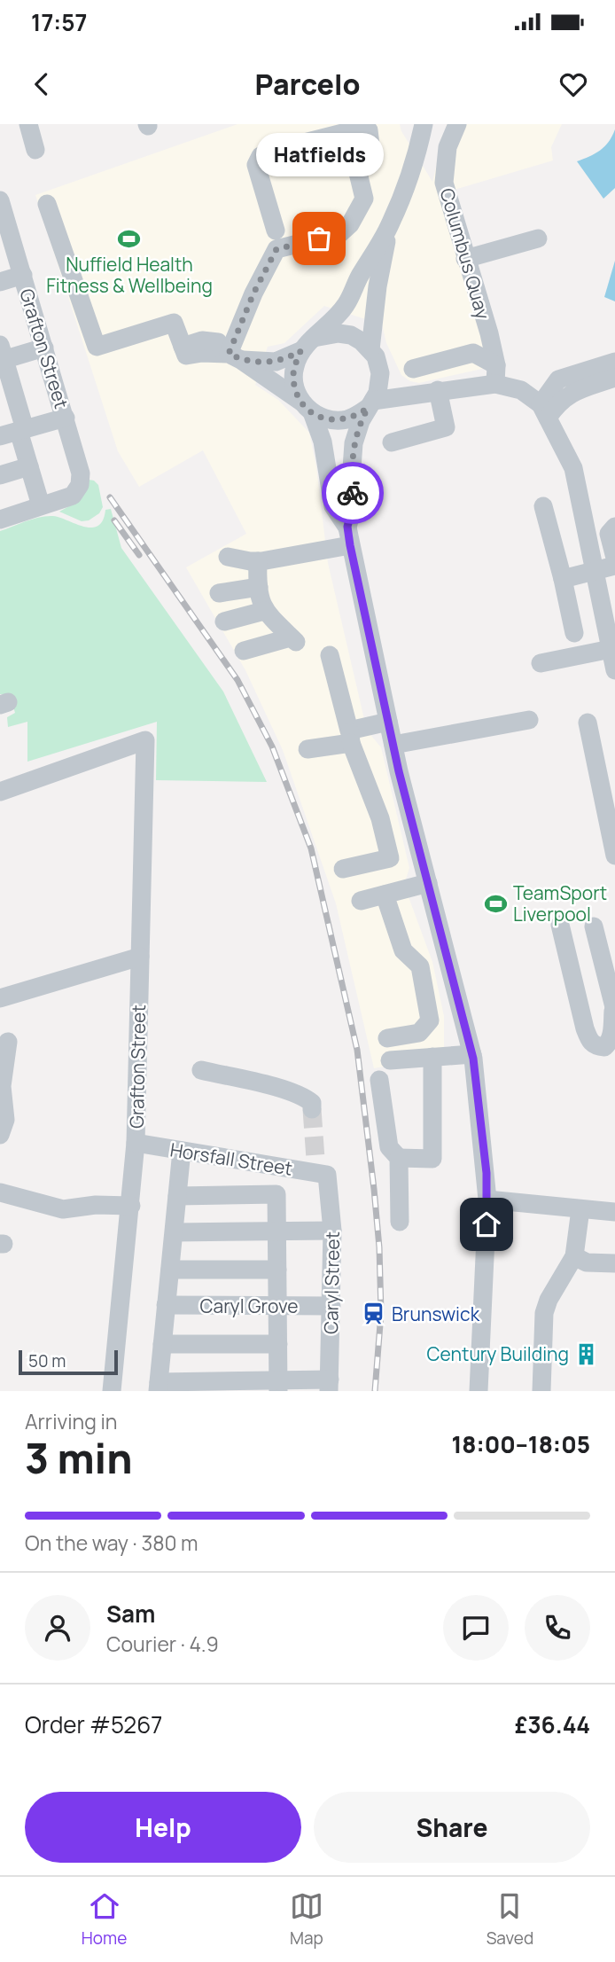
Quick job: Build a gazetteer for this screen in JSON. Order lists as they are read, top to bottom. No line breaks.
{"streets":{"street":["Columbus Quay","Grafton Street","Horsfall Street","Caryl Street","Caryl Grove"]},"crossings":[["Grafton Street","Horsfall Street"],["Horsfall Street","Caryl Street"],["Caryl Street","Caryl Grove"]],"places":{"sports":["Nuffield Health Fitness & Wellbeing","TeamSport Liverpool"],"other":["Hatfields"],"station":["Brunswick"],"building":["Century Building"]},"scale_bar":"50 m","page":{"status":"17:57","header":"Parcelo","bubble":"Hatfields","scale":"50 m","heading":["3 min","Arriving in","18:00–18:05"],"panel":["Sam","Courier · 4.9","Order #5267","£36.44"],"bar":"On the way · 380 m","buttons":["Help","Share"],"tabs":["Home","Map","Saved"]}}
